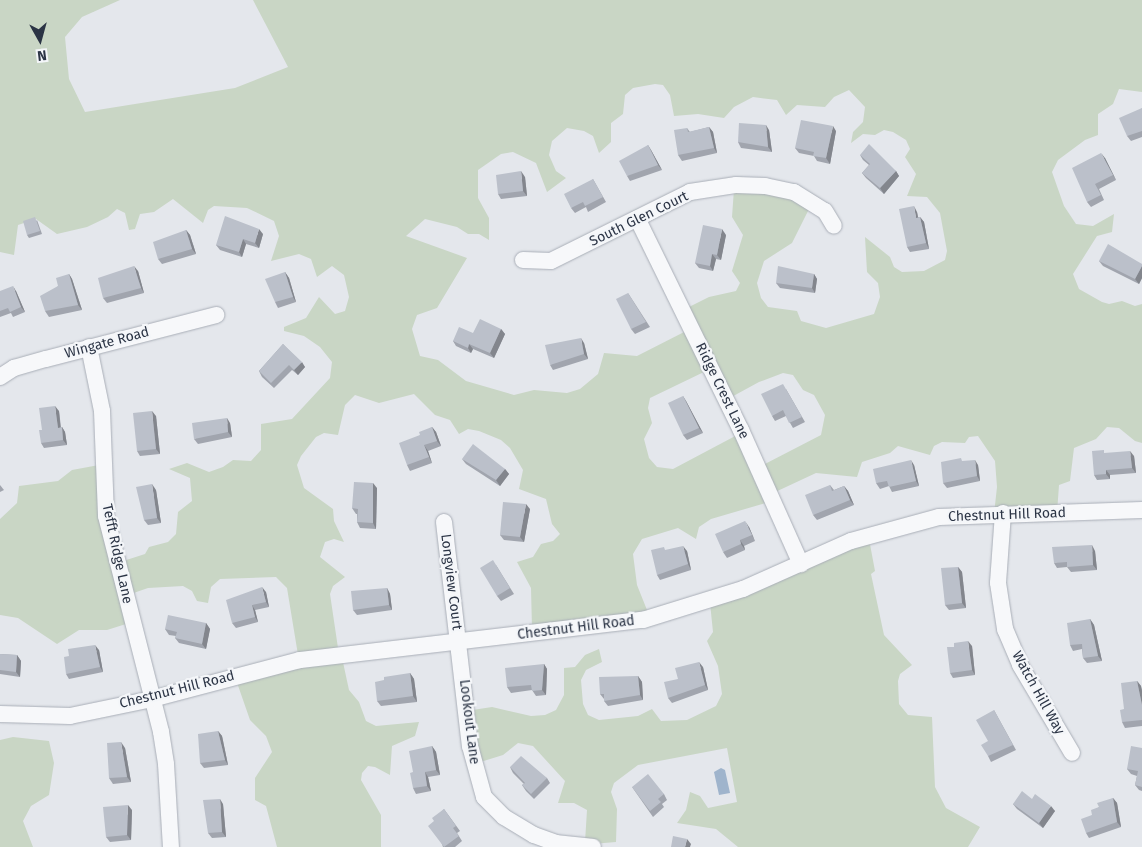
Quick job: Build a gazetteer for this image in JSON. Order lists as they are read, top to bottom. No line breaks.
{"streets":{"street":["South Glen Court","Wingate Road","Ridge Crest Lane","Chestnut Hill Road","Tefft Ridge Lane","Longview Court","Watch Hill Way","Lookout Lane"]},"crossings":[["South Glen Court","Ridge Crest Lane"],["Wingate Road","Tefft Ridge Lane"],["Ridge Crest Lane","Chestnut Hill Road"],["Chestnut Hill Road","Tefft Ridge Lane"],["Chestnut Hill Road","Longview Court"],["Chestnut Hill Road","Watch Hill Way"],["Chestnut Hill Road","Lookout Lane"],["Longview Court","Lookout Lane"]],"north":"bottom"}
